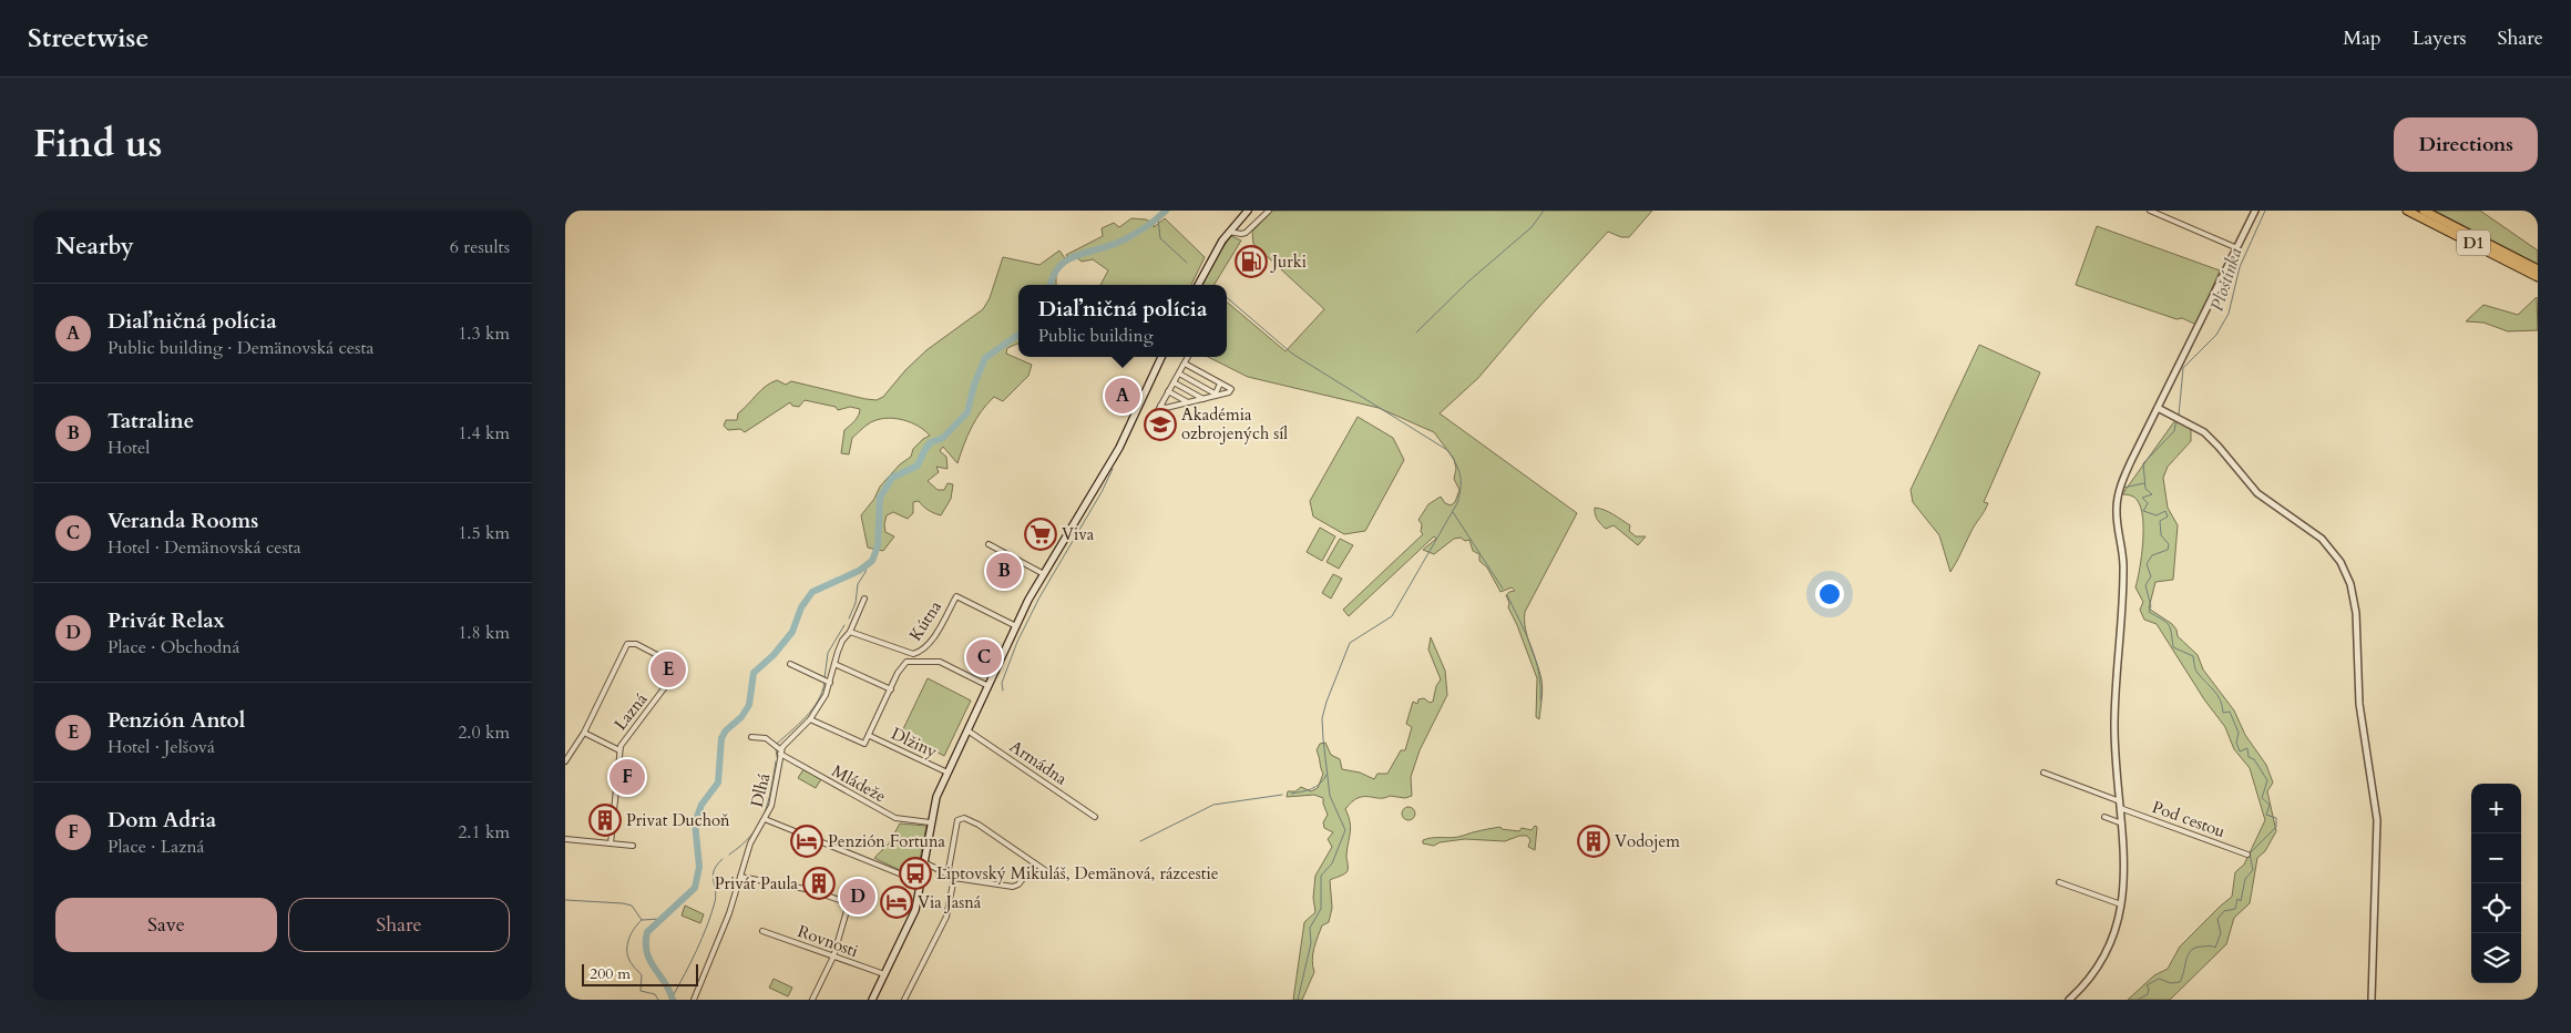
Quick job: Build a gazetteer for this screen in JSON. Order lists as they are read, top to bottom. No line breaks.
{"streets":{"highway":["D1"],"street":["Kútna","Lazná","Dlžiny","Armádna","Mládeže","Dlhá","Pod cestou","Rovnosti"]},"crossings":[["Mládeže","Dlhá"]],"water":["Ploštínka"],"places":{"fuel station":["Jurki"],"school or university":["Akadémia ozbrojených síl"],"supermarket":["Viva"],"building":["Privat Duchoň","Vodojem","Privát Paula"],"hotel":["Penzión Fortuna","Via Jasná"],"bus stop":["Liptovský Mikuláš, Demänová, rázcestie"]},"scale_bar":"200 m","page":{"header":"Streetwise","nav":["Map","Layers","Share"],"title":"Find us","buttons":["Directions",["Save","Share"]],"heading":["Nearby","6 results"],"list":[{"mark":"A","name":"Diaľničná polícia","note":"Public building · Demänovská cesta","value":"1.3 km"},{"mark":"B","name":"Tatraline","note":"Hotel","value":"1.4 km"},{"mark":"C","name":"Veranda Rooms","note":"Hotel · Demänovská cesta","value":"1.5 km"},{"mark":"D","name":"Privát Relax","note":"Place · Obchodná","value":"1.8 km"},{"mark":"E","name":"Penzión Antol","note":"Hotel · Jelšová","value":"2.0 km"},{"mark":"F","name":"Dom Adria","note":"Place · Lazná","value":"2.1 km"}],"popup":["Diaľničná polícia","Public building"],"pins":["A","B","C","E","F","D"],"map_buttons":["+","−"],"scale":"200 m"}}
